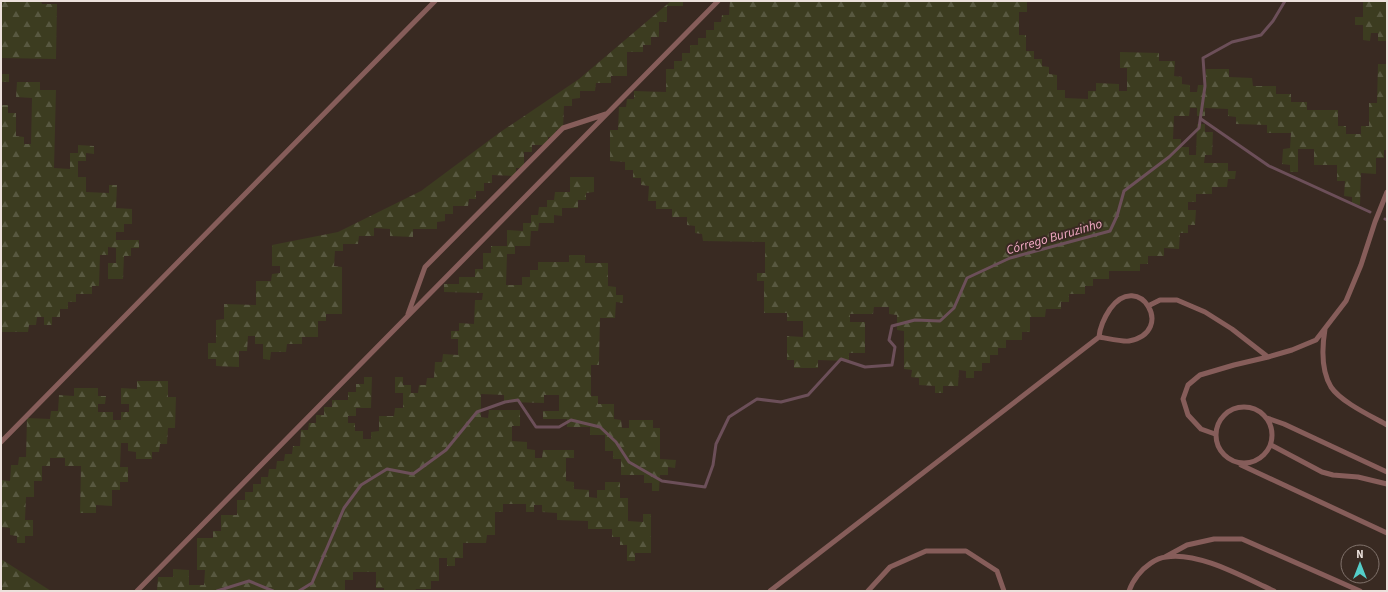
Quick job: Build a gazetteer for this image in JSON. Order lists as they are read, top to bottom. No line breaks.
{"water":["Córrego Buruzinho"],"north":"top"}
